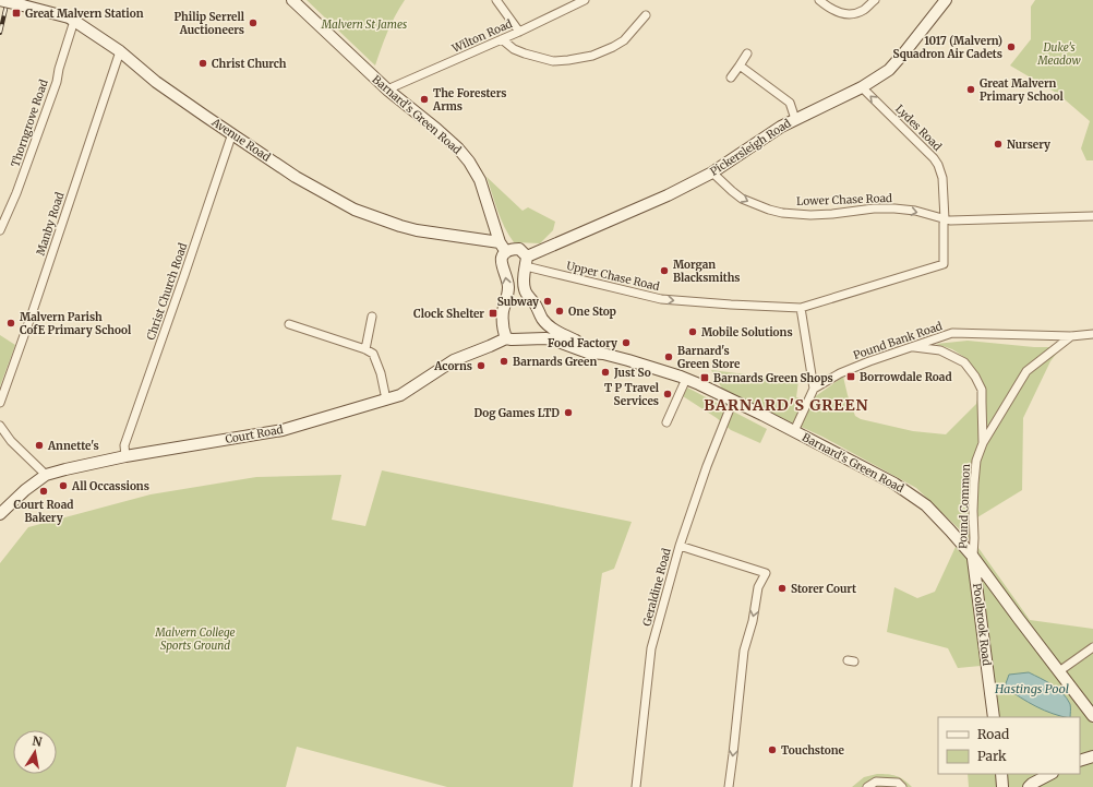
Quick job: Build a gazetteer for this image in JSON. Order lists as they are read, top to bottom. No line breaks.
{"streets":{"main road":["Barnard's Green Road","Avenue Road","Pickersleigh Road","Court Road","Poolbrook Road"],"street":["Wilton Road","Thorngrove Road","Lydes Road","Lower Chase Road","Manby Road","Upper Chase Road","Christ Church Road","Pound Bank Road","Pound Common","Geraldine Road"]},"crossings":[["Wilton Road","Barnard's Green Road"],["Barnard's Green Road","Avenue Road"],["Barnard's Green Road","Pickersleigh Road"],["Barnard's Green Road","Upper Chase Road"],["Barnard's Green Road","Court Road"],["Barnard's Green Road","Pound Common"],["Barnard's Green Road","Geraldine Road"],["Barnard's Green Road","Poolbrook Road"],["Thorngrove Road","Avenue Road"],["Lydes Road","Pickersleigh Road"],["Lydes Road","Lower Chase Road"],["Lydes Road","Upper Chase Road"],["Avenue Road","Manby Road"],["Avenue Road","Christ Church Road"],["Pickersleigh Road","Lower Chase Road"],["Pickersleigh Road","Upper Chase Road"],["Lower Chase Road","Upper Chase Road"],["Christ Church Road","Court Road"],["Pound Bank Road","Pound Common"],["Pound Common","Poolbrook Road"]],"one_way":["Lydes Road","Lower Chase Road","Upper Chase Road"],"districts":["BARNARD'S GREEN"],"water":["Hastings Pool"],"parks":["Malvern St James","Duke's Meadow","Malvern College Sports Ground"],"places":{"transit":["Great Malvern Station","Clock Shelter","Borrowdale Road","Barnards Green Shops"],"other":["Philip Serrell Auctioneers","1017 (Malvern) Squadron Air Cadets","Christ Church","Great Malvern Primary School","The Foresters Arms","Nursery","Morgan Blacksmiths","Subway","One Stop","Malvern Parish CofE Primary School","Mobile Solutions","Food Factory","Barnard's Green Store","Barnards Green","Acorns","Just So","T P Travel Services","Dog Games LTD","Annette's","All Occassions","Court Road Bakery","Storer Court","Touchstone"]},"legend":["Road","Park"],"north":"top"}
